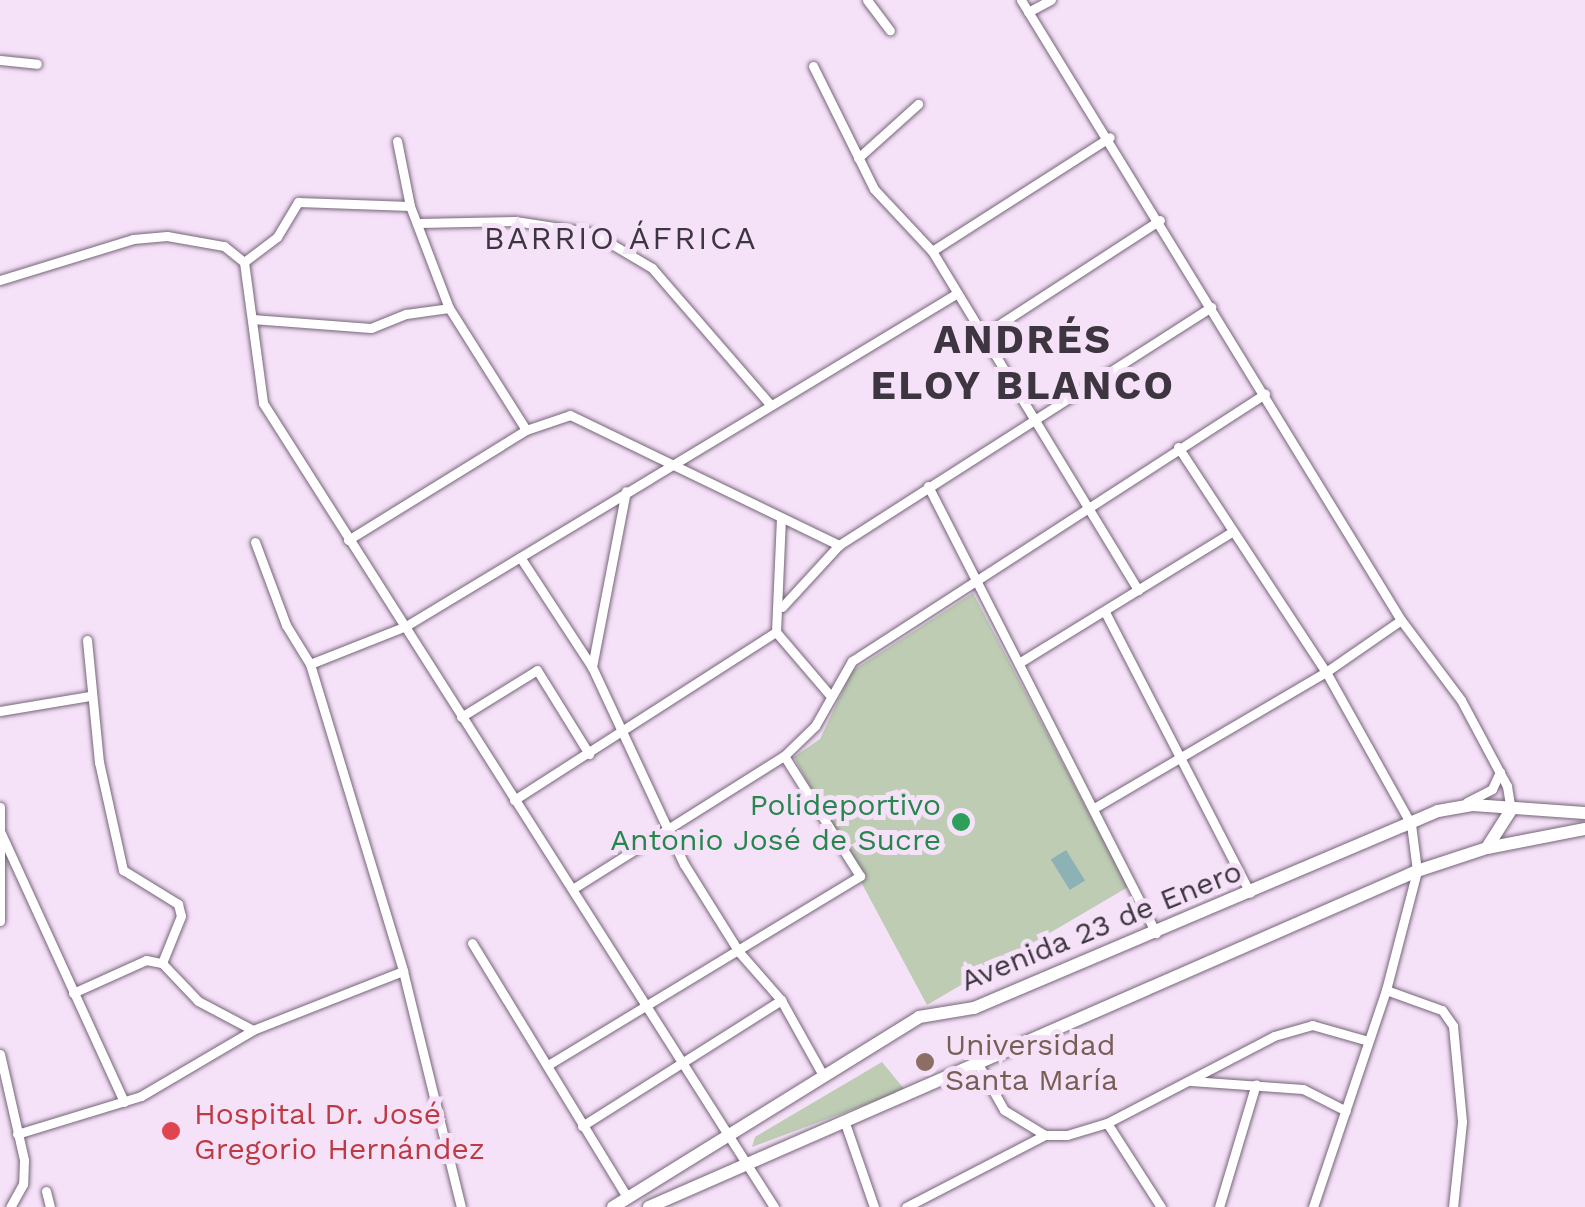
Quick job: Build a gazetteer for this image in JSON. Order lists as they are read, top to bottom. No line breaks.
{"streets":{"main road":["Avenida 23 de Enero"]},"districts":["BARRIO ÁFRICA","ANDRÉS ELOY BLANCO"],"places":["Polideportivo Antonio José de Sucre","Universidad Santa María","Hospital Dr. José Gregorio Hernández"]}
